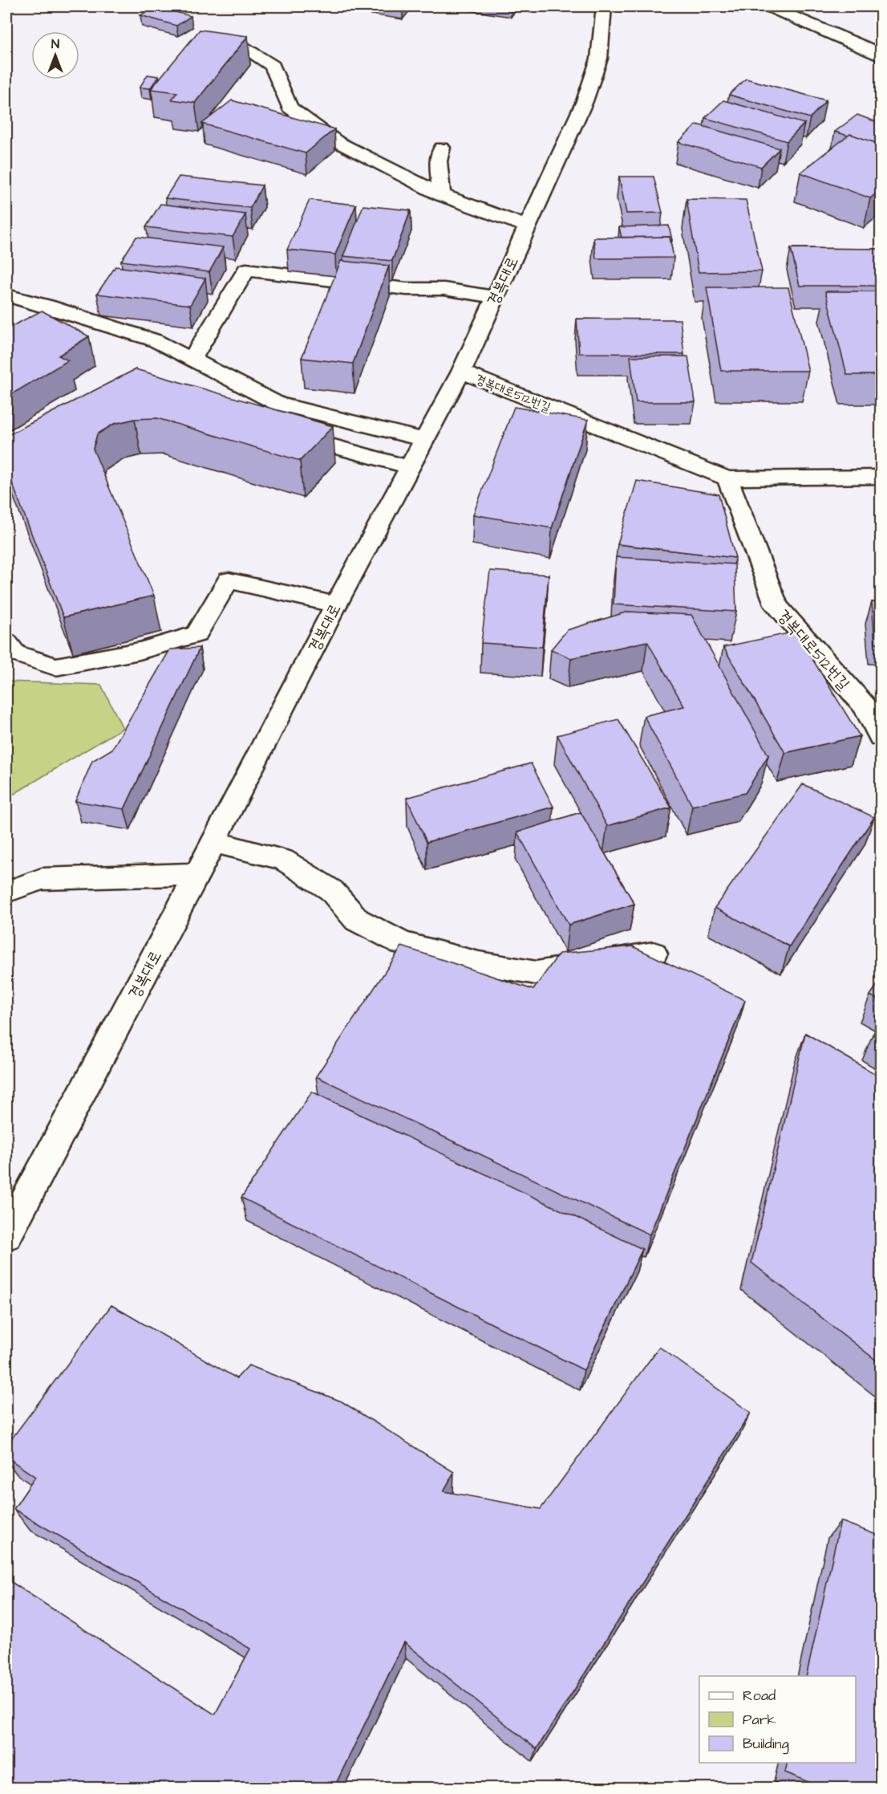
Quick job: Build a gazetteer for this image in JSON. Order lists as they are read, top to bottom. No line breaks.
{"streets":{"street":["경복대로","경복대로512번길"]},"crossings":[["경복대로","경복대로512번길"]],"legend":["Road","Park","Building"],"north":"top"}
